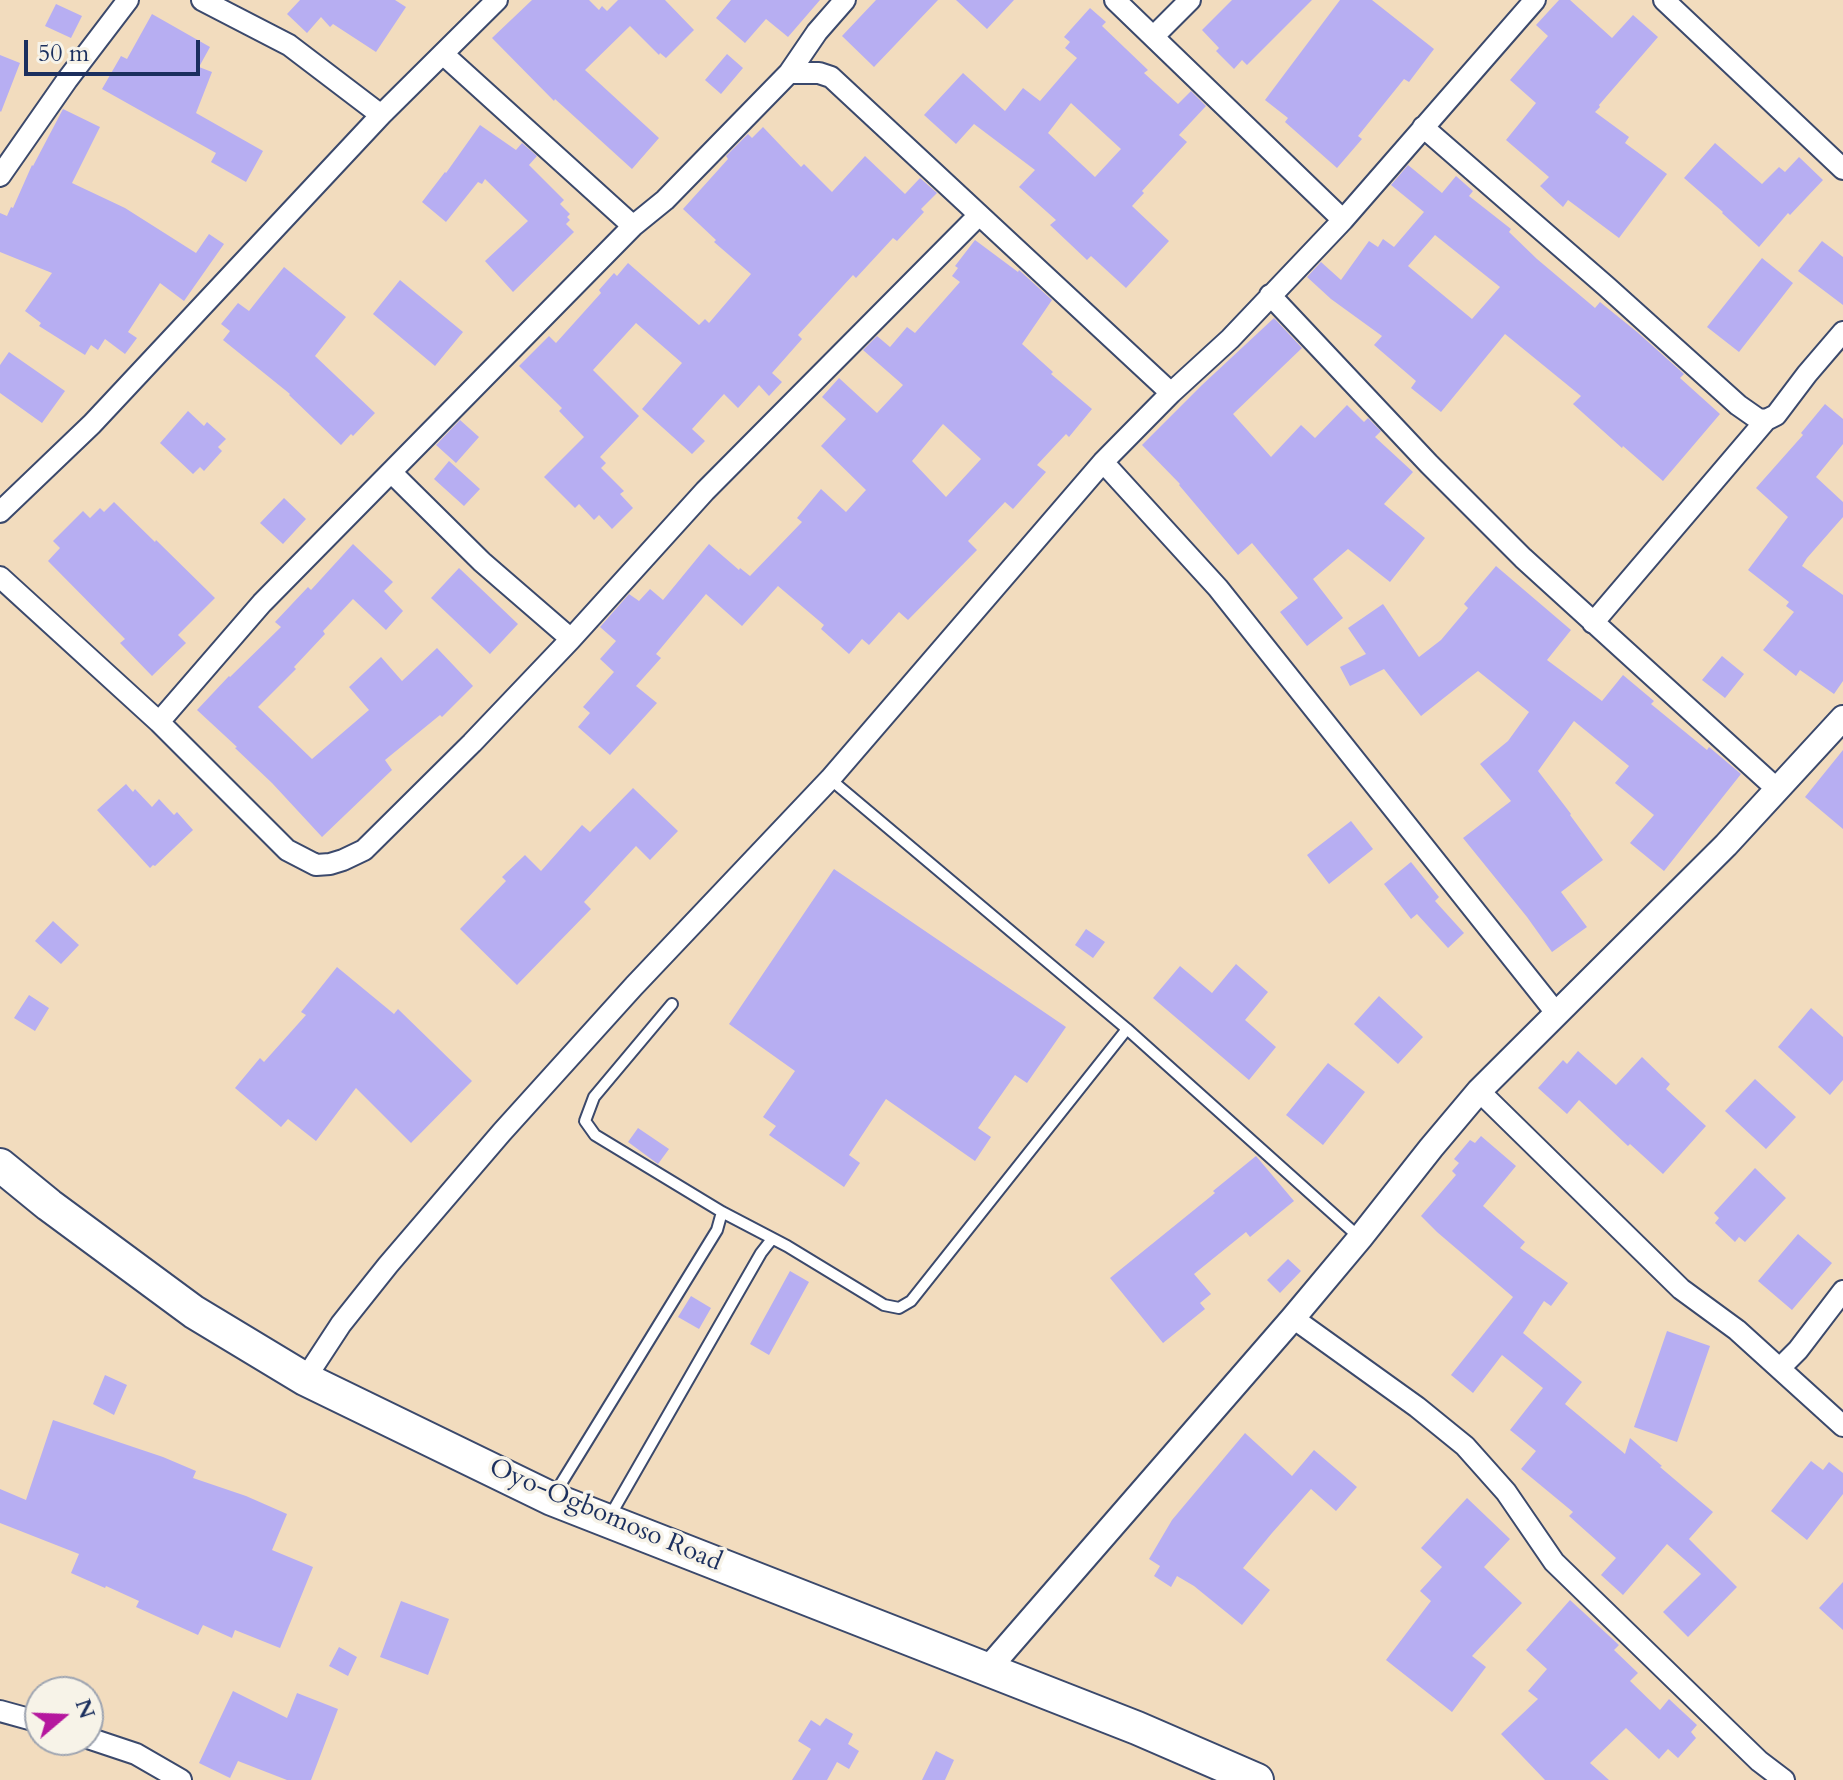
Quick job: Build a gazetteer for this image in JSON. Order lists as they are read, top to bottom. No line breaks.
{"streets":{"highway":["Oyo-Ogbomoso Road"]},"scale_bar":"50 m","north":"right"}
